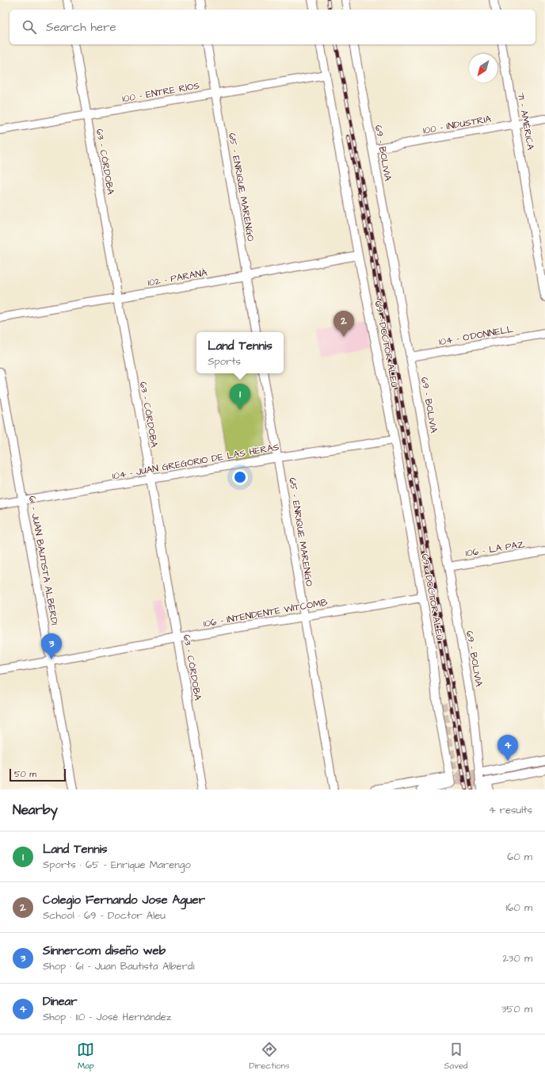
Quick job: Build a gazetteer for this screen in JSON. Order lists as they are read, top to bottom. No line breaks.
{"streets":{"street":["100 - ENTRE RÍOS","71 - AMÉRICA","100 - INDUSTRIA","69 - BOLIVIA","63 - CÓRDOBA","65 - ENRIQUE MARENGO","102 - PARANÁ","104 - O'DONNELL","69 - DOCTOR ALEU","104 - JUAN GREGORIO DE LAS HERAS","106 - LA PAZ","61 - JUAN BAUTISTA ALBERDI","106 - INTENDENTE WITCOMB"]},"crossings":[["100 - ENTRE RÍOS","63 - CÓRDOBA"],["100 - ENTRE RÍOS","65 - ENRIQUE MARENGO"],["100 - ENTRE RÍOS","69 - DOCTOR ALEU"],["71 - AMÉRICA","100 - INDUSTRIA"],["100 - INDUSTRIA","69 - BOLIVIA"],["69 - BOLIVIA","104 - O'DONNELL"],["69 - BOLIVIA","106 - LA PAZ"],["63 - CÓRDOBA","102 - PARANÁ"],["63 - CÓRDOBA","104 - JUAN GREGORIO DE LAS HERAS"],["63 - CÓRDOBA","106 - INTENDENTE WITCOMB"],["65 - ENRIQUE MARENGO","102 - PARANÁ"],["65 - ENRIQUE MARENGO","104 - JUAN GREGORIO DE LAS HERAS"],["65 - ENRIQUE MARENGO","106 - INTENDENTE WITCOMB"],["102 - PARANÁ","69 - DOCTOR ALEU"],["69 - DOCTOR ALEU","104 - JUAN GREGORIO DE LAS HERAS"],["69 - DOCTOR ALEU","106 - INTENDENTE WITCOMB"],["104 - JUAN GREGORIO DE LAS HERAS","61 - JUAN BAUTISTA ALBERDI"],["61 - JUAN BAUTISTA ALBERDI","106 - INTENDENTE WITCOMB"]],"scale_bar":"50 m","north":"bottom left","page":{"search":"Search here","pins":["2","1","3","4"],"popup":["Land Tennis","Sports"],"scale":"50 m","heading":["Nearby","4 results"],"list":[{"mark":"1","name":"Land Tennis","note":"Sports · 65 - Enrique Marengo","value":"60 m"},{"mark":"2","name":"Colegio Fernando Jose Aguer","note":"School · 69 - Doctor Aleu","value":"160 m"},{"mark":"3","name":"Sinnercom diseño web","note":"Shop · 61 - Juan Bautista Alberdi","value":"230 m"},{"mark":"4","name":"Dinear","note":"Shop · 110 - José Hernández","value":"350 m"}],"nav":["Map","Directions","Saved"]}}
